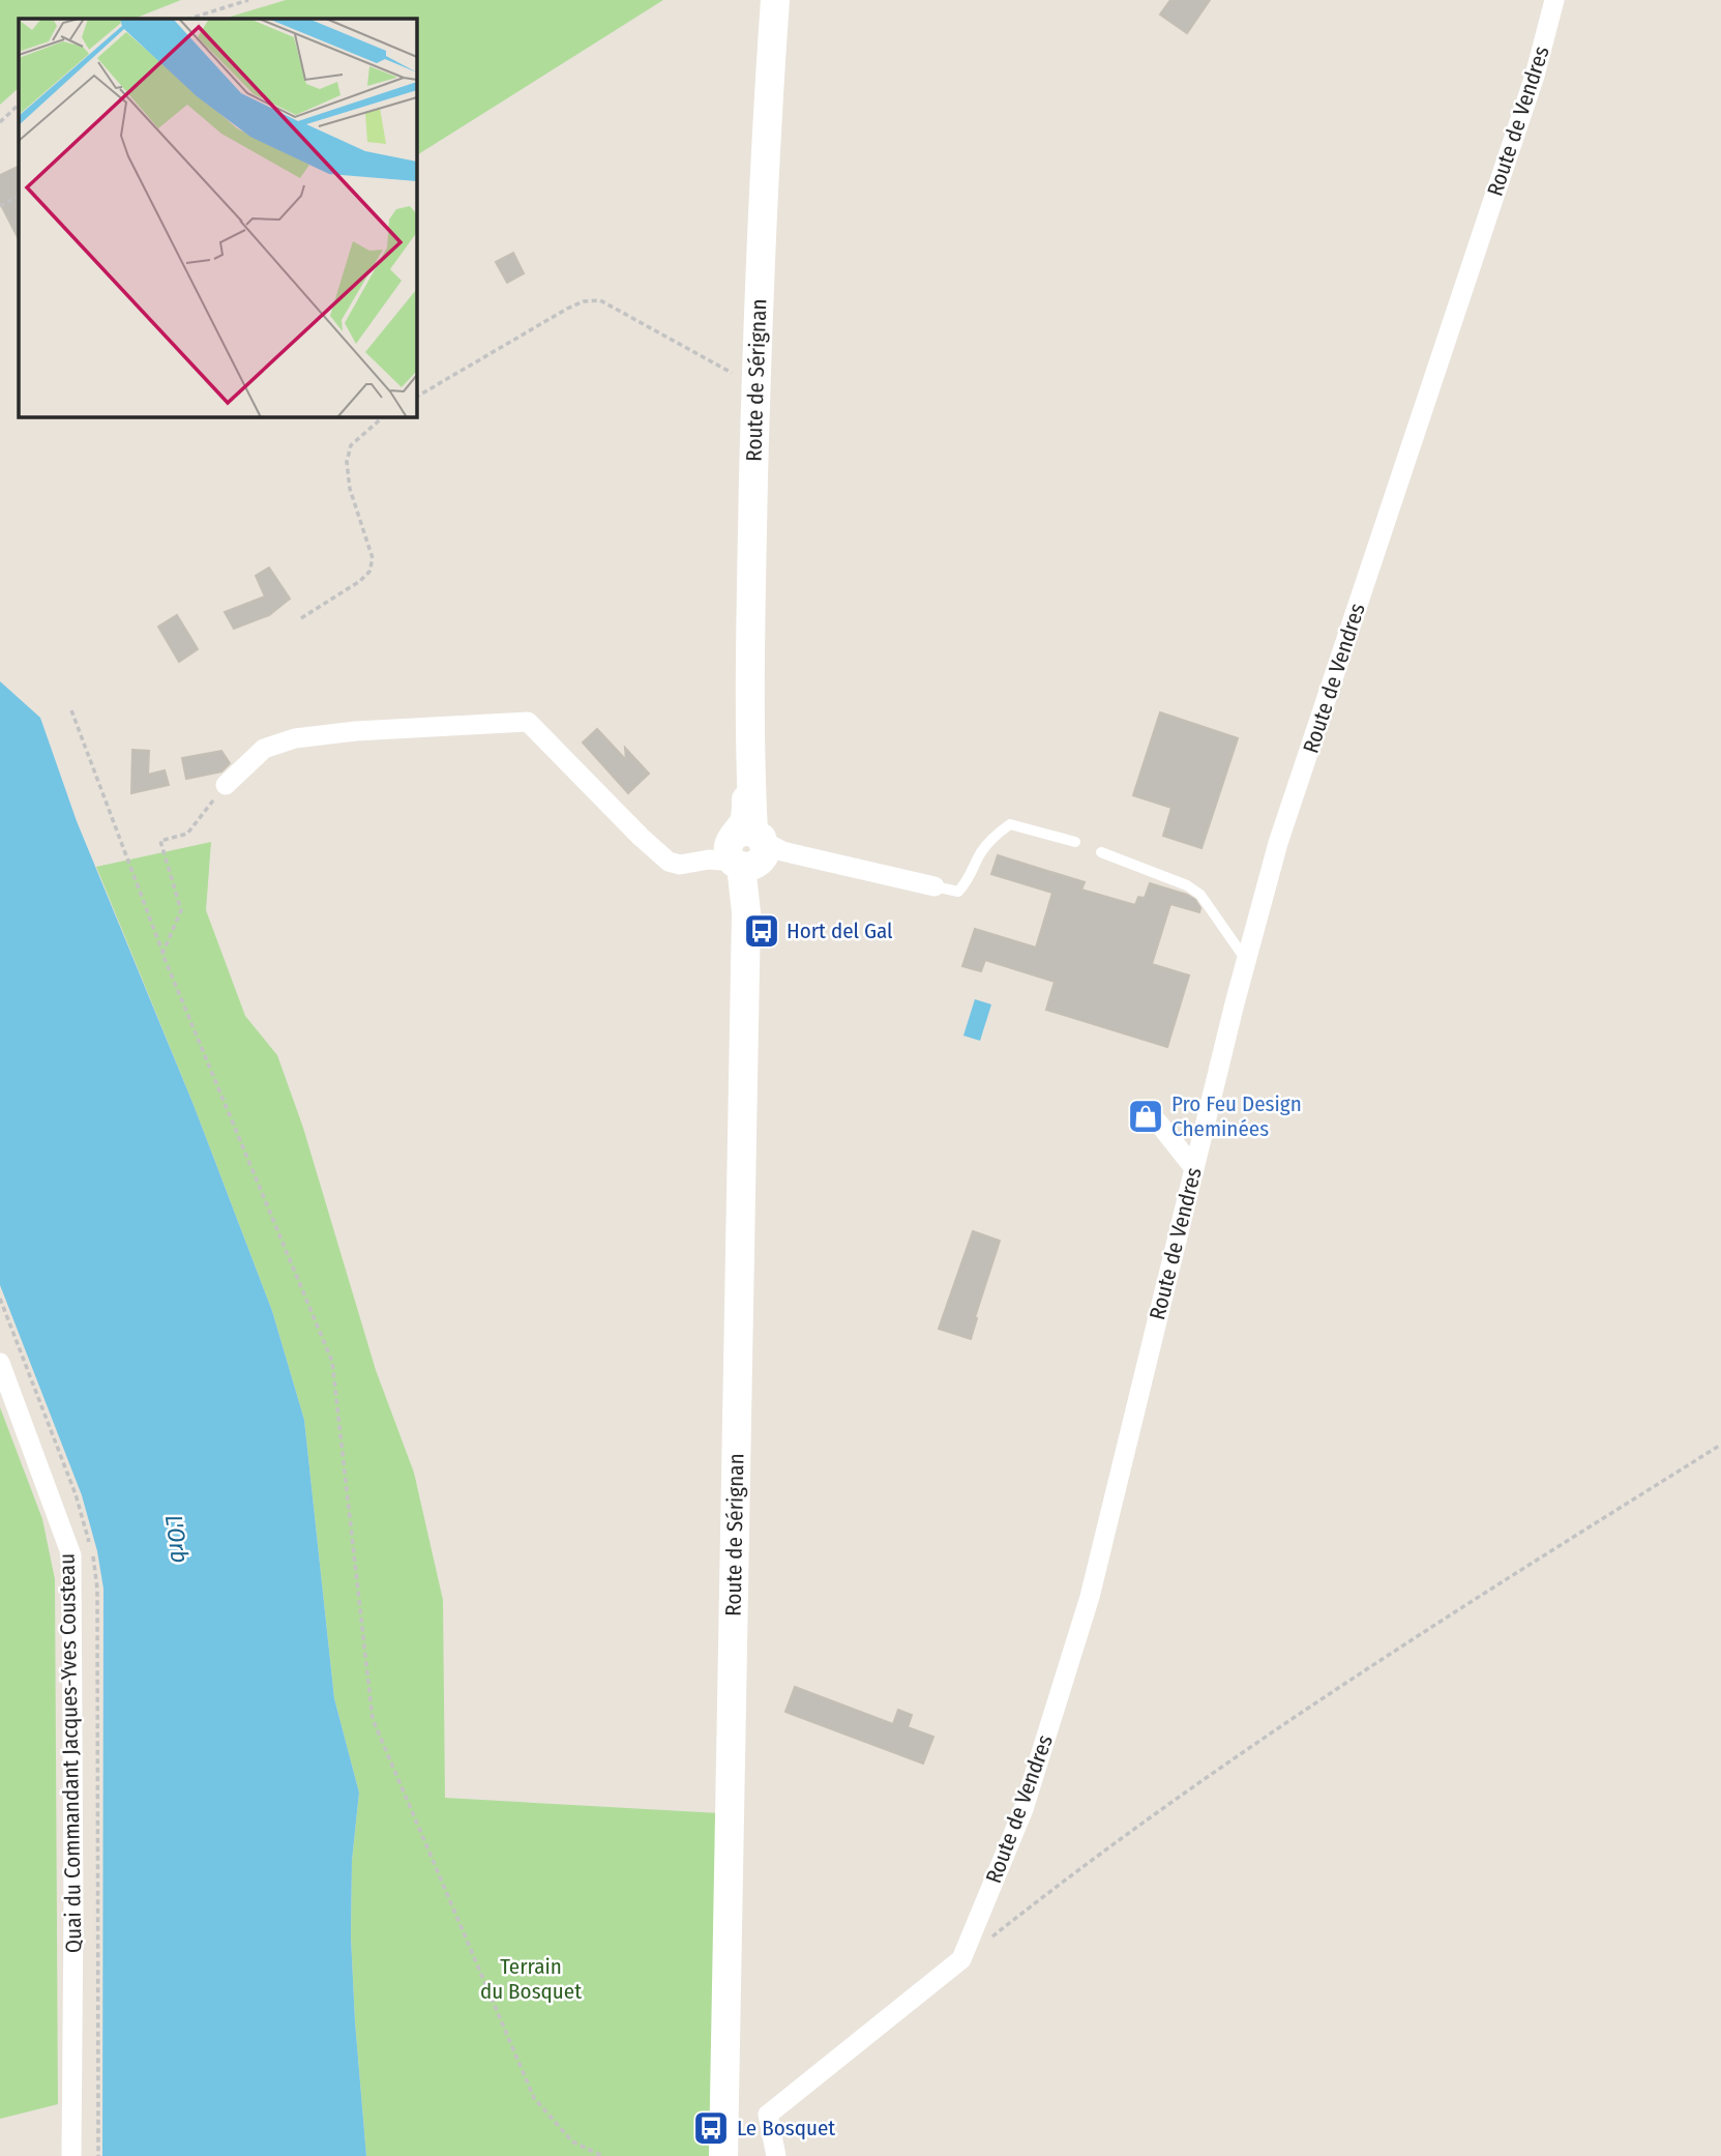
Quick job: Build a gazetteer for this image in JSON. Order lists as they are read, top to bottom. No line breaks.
{"streets":{"main road":["Route de Sérignan"],"street":["Route de Vendres","Quai du Commandant Jacques-Yves Cousteau"]},"water":["L'Orb"],"parks":["Terrain du Bosquet"],"places":{"bus stop":["Hort del Gal","Le Bosquet"],"shop":["Pro Feu Design Cheminées"]}}
